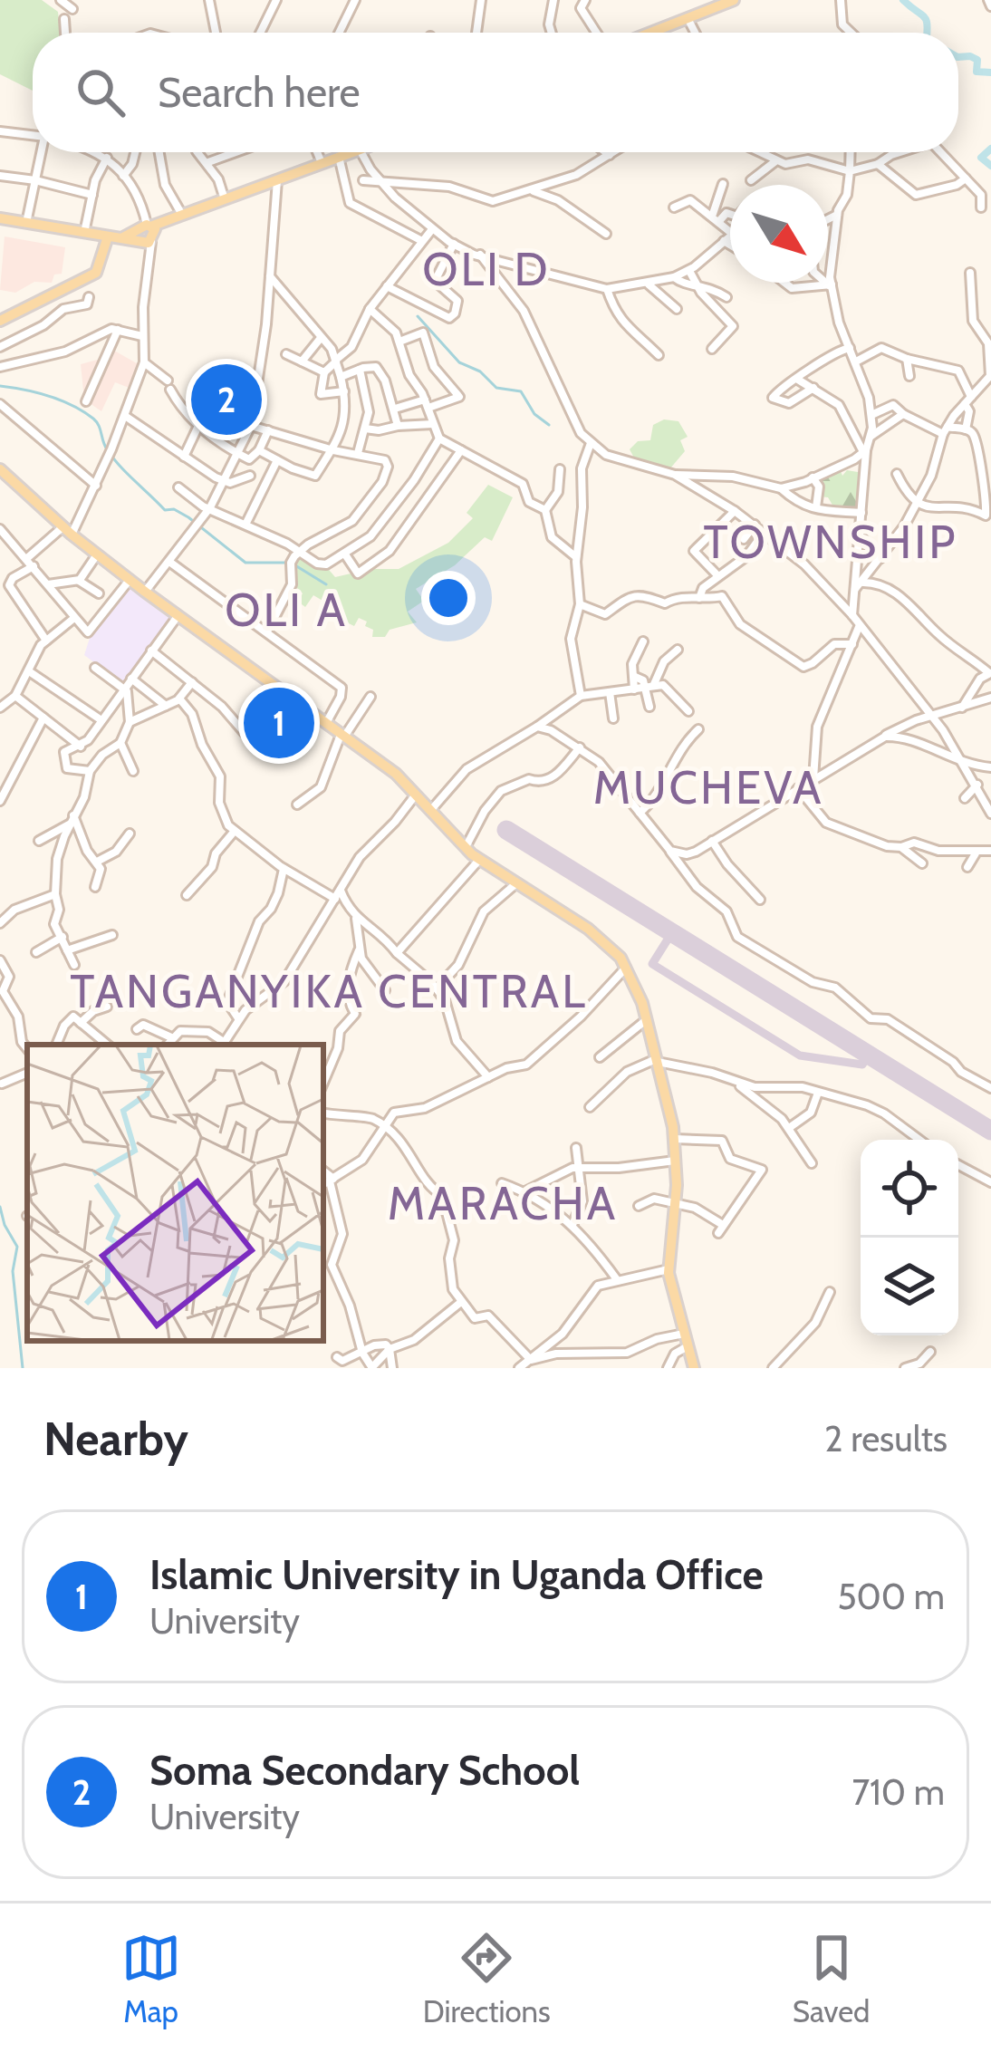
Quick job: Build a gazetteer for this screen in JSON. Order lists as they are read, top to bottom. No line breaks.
{"districts":["OLI D","TOWNSHIP","OLI A","MUCHEVA","TANGANYIKA CENTRAL","MARACHA"],"north":"bottom right","page":{"search":"Search here","pins":["2","1"],"heading":["Nearby","2 results"],"list":[{"mark":"1","name":"Islamic University in Uganda Office","note":"University","value":"500 m"},{"mark":"2","name":"Soma Secondary School","note":"University","value":"710 m"}],"nav":["Map","Directions","Saved"]}}
